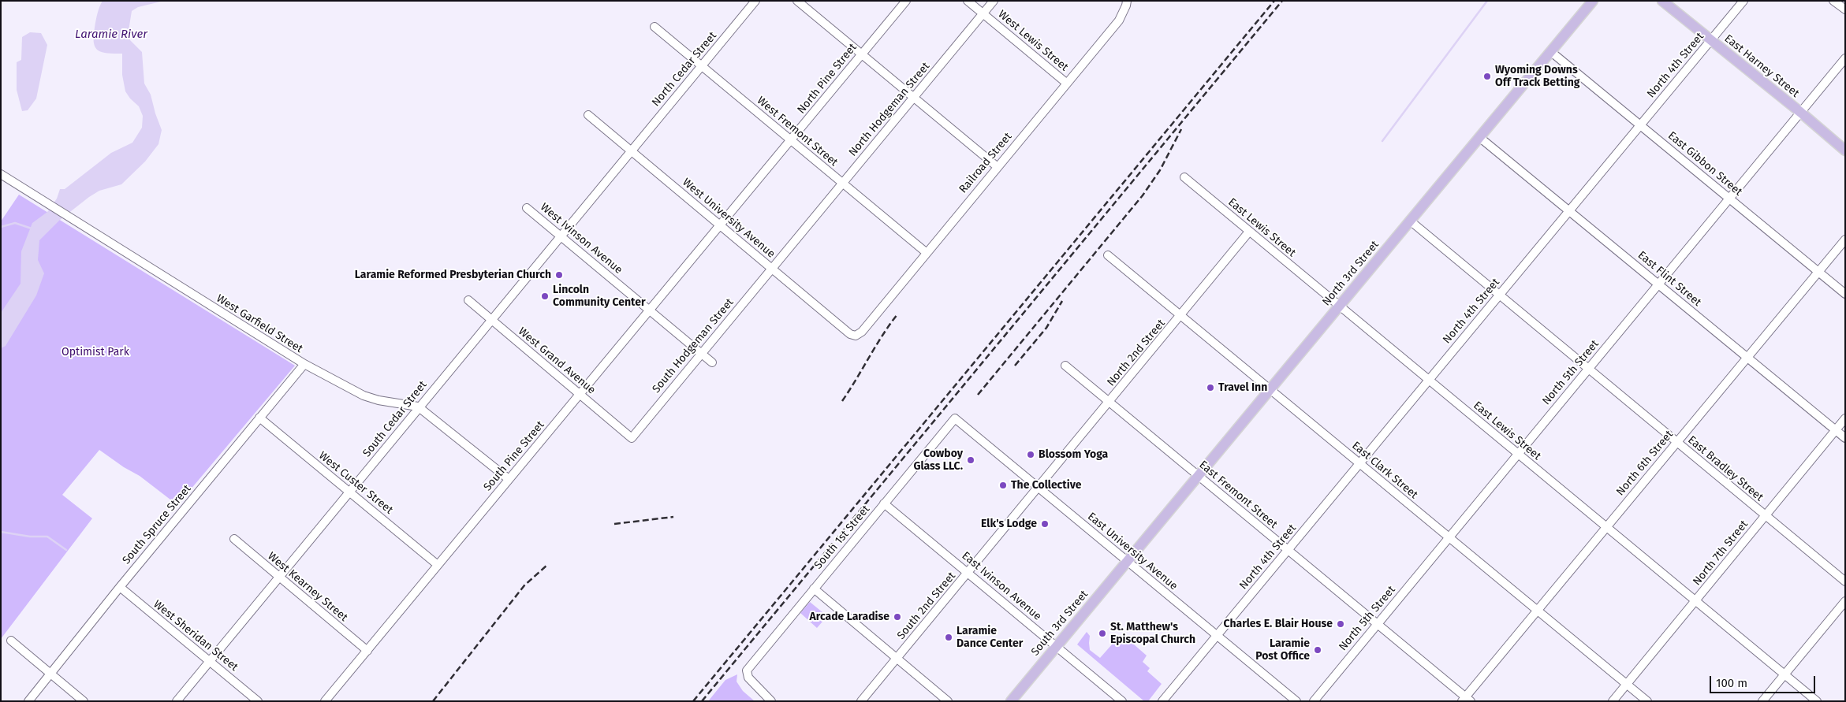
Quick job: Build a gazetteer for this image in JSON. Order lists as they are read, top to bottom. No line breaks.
{"streets":{"main road":["East Harney Street","North 3rd Street","South 3rd Street"],"street":["West Lewis Street","North 4th Street","North Cedar Street","North Pine Street","North Hodgeman Street","West Fremont Street","Railroad Street","East Gibbon Street","West University Avenue","East Lewis Street","West Ivinson Avenue","East Flint Street","West Garfield Street","South Hodgeman Street","North 2nd Street","West Grand Avenue","North 5th Street","South Cedar Street","South Pine Street","North 6th Street","East Bradley Street","East Clark Street","West Custer Street","East Fremont Street","South Spruce Street","South 1st Street","East University Avenue","North 7th Street","East Ivinson Avenue","West Kearney Street","South 2nd Street","West Sheridan Street"]},"crossings":[["West Lewis Street","North Hodgeman Street"],["West Lewis Street","Railroad Street"],["North 4th Street","East Harney Street"],["North 4th Street","East Gibbon Street"],["North 4th Street","East Lewis Street"],["North 4th Street","East Flint Street"],["North 4th Street","East Bradley Street"],["North 4th Street","East Clark Street"],["North 4th Street","East Fremont Street"],["North 4th Street","East University Avenue"],["East Harney Street","North 5th Street"],["North Cedar Street","West Fremont Street"],["North Cedar Street","West University Avenue"],["North Cedar Street","South Cedar Street"],["North Pine Street","West Fremont Street"],["North Pine Street","West University Avenue"],["North Pine Street","South Pine Street"],["North Hodgeman Street","West Fremont Street"],["North Hodgeman Street","West University Avenue"],["North Hodgeman Street","South Hodgeman Street"],["West Fremont Street","Railroad Street"],["Railroad Street","West University Avenue"],["East Gibbon Street","North 3rd Street"],["East Gibbon Street","North 5th Street"],["East Gibbon Street","North 6th Street"],["West University Avenue","South Hodgeman Street"],["West University Avenue","South Cedar Street"],["West University Avenue","South Pine Street"],["East Lewis Street","North 3rd Street"],["East Lewis Street","North 2nd Street"],["East Lewis Street","North 5th Street"],["East Lewis Street","North 6th Street"],["East Lewis Street","North 7th Street"],["West Ivinson Avenue","South Hodgeman Street"],["West Ivinson Avenue","South Cedar Street"],["West Ivinson Avenue","South Pine Street"],["North 3rd Street","East Flint Street"],["North 3rd Street","East Bradley Street"],["North 3rd Street","East Clark Street"],["North 3rd Street","East Fremont Street"],["North 3rd Street","East University Avenue"],["North 3rd Street","South 3rd Street"],["East Flint Street","North 5th Street"],["East Flint Street","North 6th Street"],["East Flint Street","North 7th Street"],["West Garfield Street","South Cedar Street"],["West Garfield Street","South Pine Street"],["West Garfield Street","South Spruce Street"],["South Hodgeman Street","West Grand Avenue"],["North 2nd Street","East Clark Street"],["North 2nd Street","East Fremont Street"],["North 2nd Street","East University Avenue"],["North 2nd Street","South 2nd Street"],["West Grand Avenue","South Cedar Street"],["West Grand Avenue","South Pine Street"],["North 5th Street","East Bradley Street"],["North 5th Street","East Clark Street"],["North 5th Street","East Fremont Street"],["South Cedar Street","West Custer Street"],["South Cedar Street","West Kearney Street"],["South Cedar Street","West Sheridan Street"],["South Pine Street","West Custer Street"],["South Pine Street","West Kearney Street"],["North 6th Street","East Bradley Street"],["North 6th Street","East Clark Street"],["North 6th Street","East Fremont Street"],["East Bradley Street","North 7th Street"],["East Clark Street","North 7th Street"],["West Custer Street","South Spruce Street"],["South Spruce Street","West Sheridan Street"],["South 1st Street","East University Avenue"],["South 1st Street","East Ivinson Avenue"],["East University Avenue","South 2nd Street"],["East University Avenue","South 3rd Street"],["East Ivinson Avenue","South 2nd Street"],["East Ivinson Avenue","South 3rd Street"]],"water":["Laramie River"],"parks":["Optimist Park"],"places":["Wyoming Downs Off Track Betting","Laramie Reformed Presbyterian Church","Lincoln Community Center","Travel Inn","Blossom Yoga","Cowboy Glass LLC.","The Collective","Elk's Lodge","Arcade Laradise","Charles E. Blair House","St. Matthew's Episcopal Church","Laramie Dance Center","Laramie Post Office"],"scale_bar":"100 m"}
